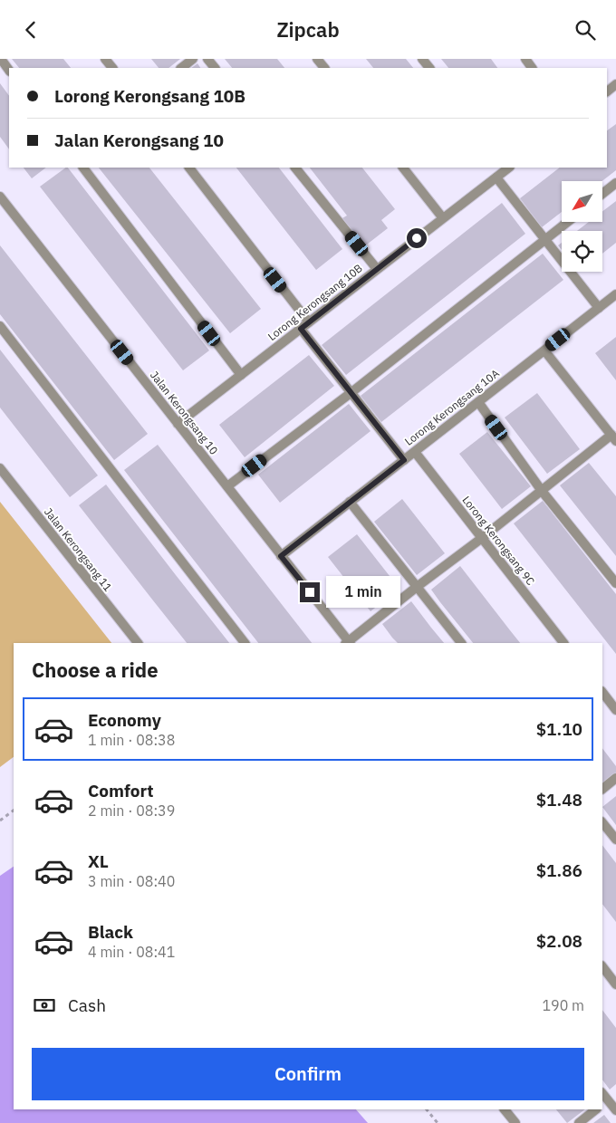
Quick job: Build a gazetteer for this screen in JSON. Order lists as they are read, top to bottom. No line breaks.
{"streets":{"street":["Lorong Kerongsang 10B","Lorong Kerongsang 10A","Jalan Kerongsang 10","Lorong Kerongsang 9C","Jalan Kerongsang 11"]},"crossings":[["Lorong Kerongsang 10B","Jalan Kerongsang 10"],["Lorong Kerongsang 10A","Jalan Kerongsang 10"],["Lorong Kerongsang 10A","Lorong Kerongsang 9C"]],"north":"bottom left","page":{"header":"Zipcab","banner":["Lorong Kerongsang 10B","Jalan Kerongsang 10"],"bubble":"1 min","heading":"Choose a ride","list":[{"name":"Economy","note":"1 min · 08:38","value":"$1.10"},{"name":"Comfort","note":"2 min · 08:39","value":"$1.48"},{"name":"XL","note":"3 min · 08:40","value":"$1.86"},{"name":"Black","note":"4 min · 08:41","value":"$2.08"}],"pay":["Cash","190 m"],"buttons":"Confirm"}}
